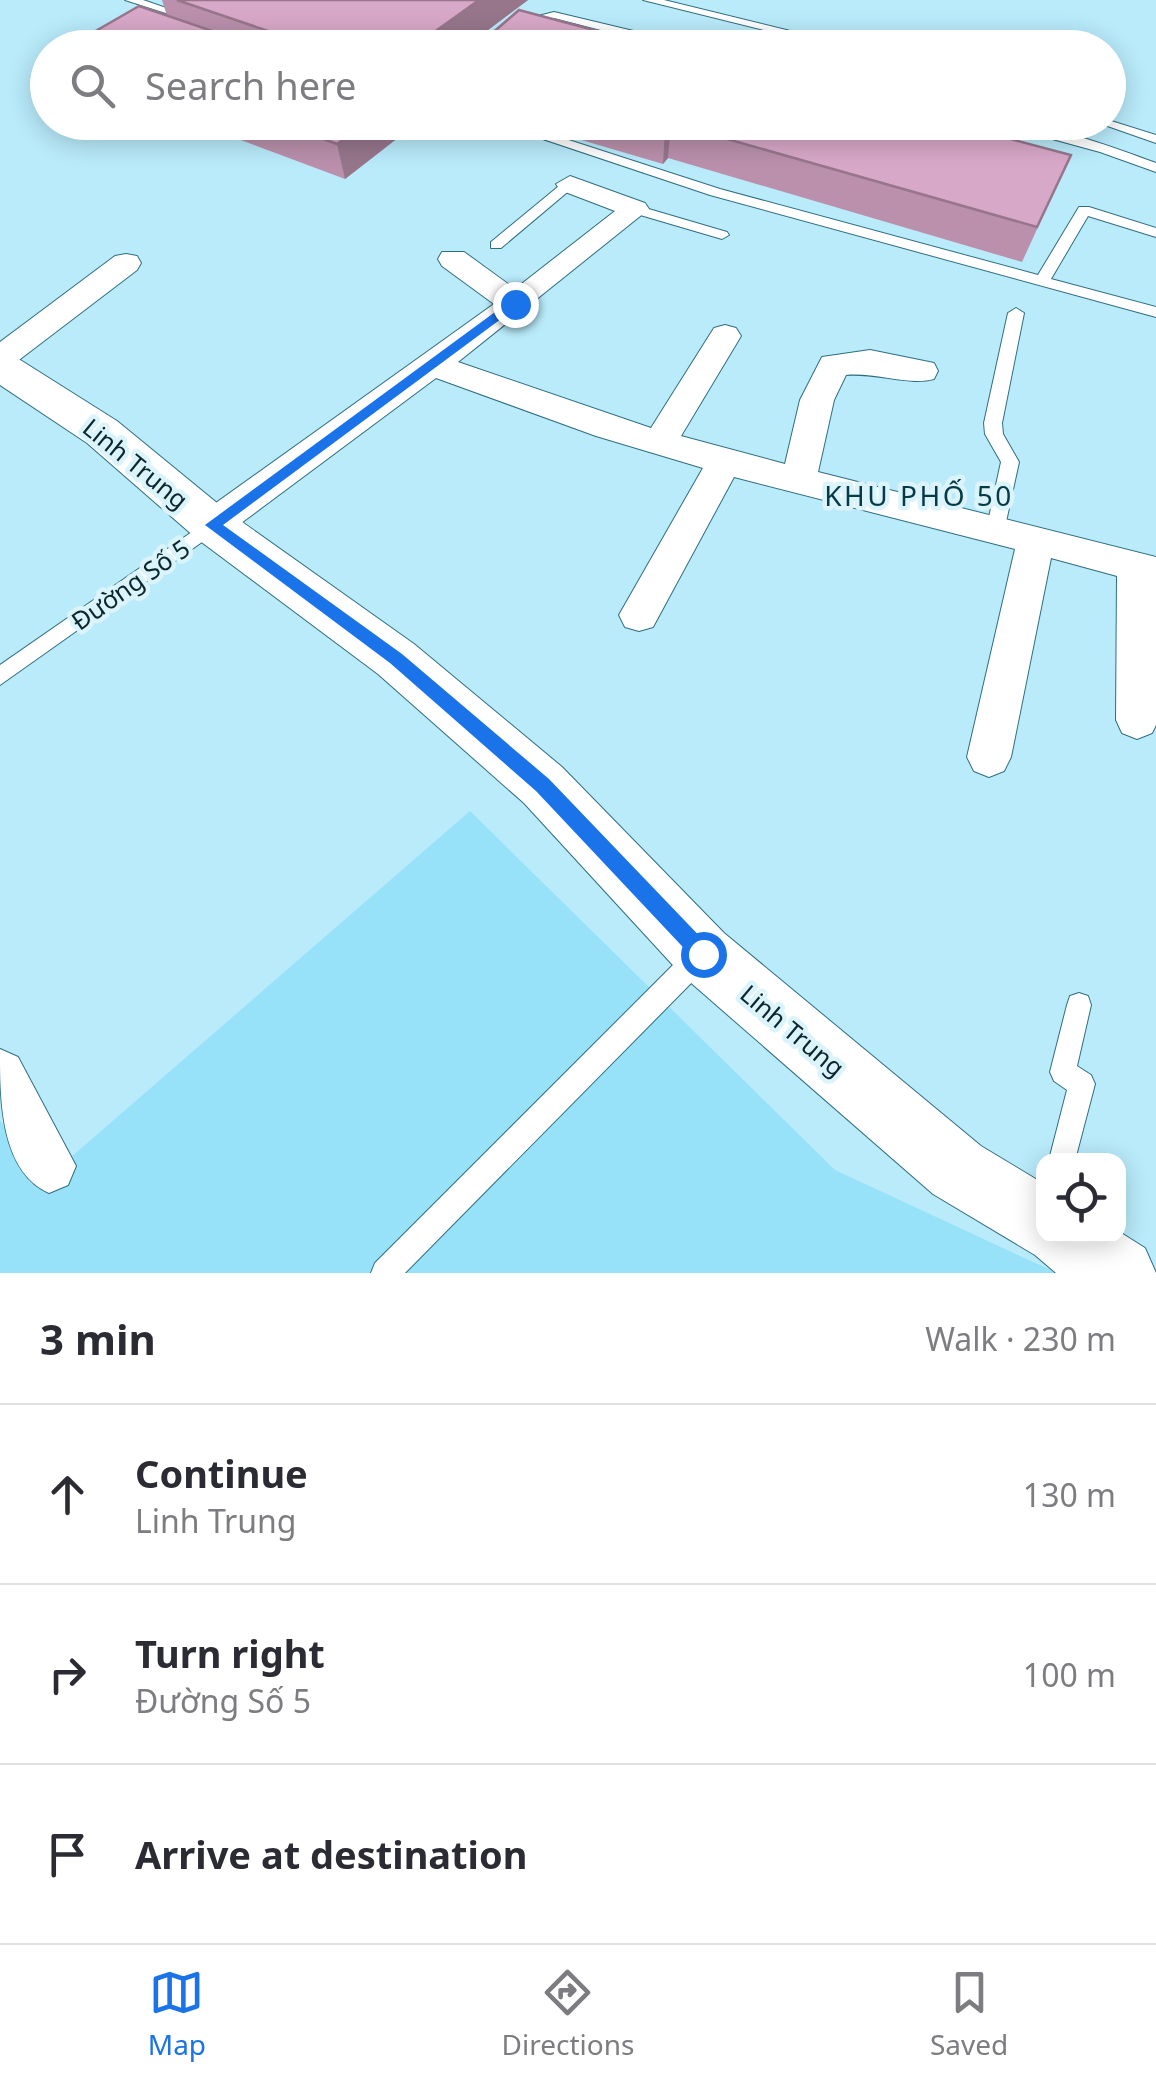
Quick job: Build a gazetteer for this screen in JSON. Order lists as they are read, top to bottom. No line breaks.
{"streets":{"street":["Linh Trung","Đường Số 5"]},"crossings":[["Linh Trung","Đường Số 5"]],"districts":["KHU PHỐ 50"],"page":{"search":"Search here","heading":["3 min","Walk · 230 m"],"list":[["Continue","Linh Trung","130 m"],["Turn right","Đường Số 5","100 m"],"Arrive at destination"],"nav":["Map","Directions","Saved"]}}
